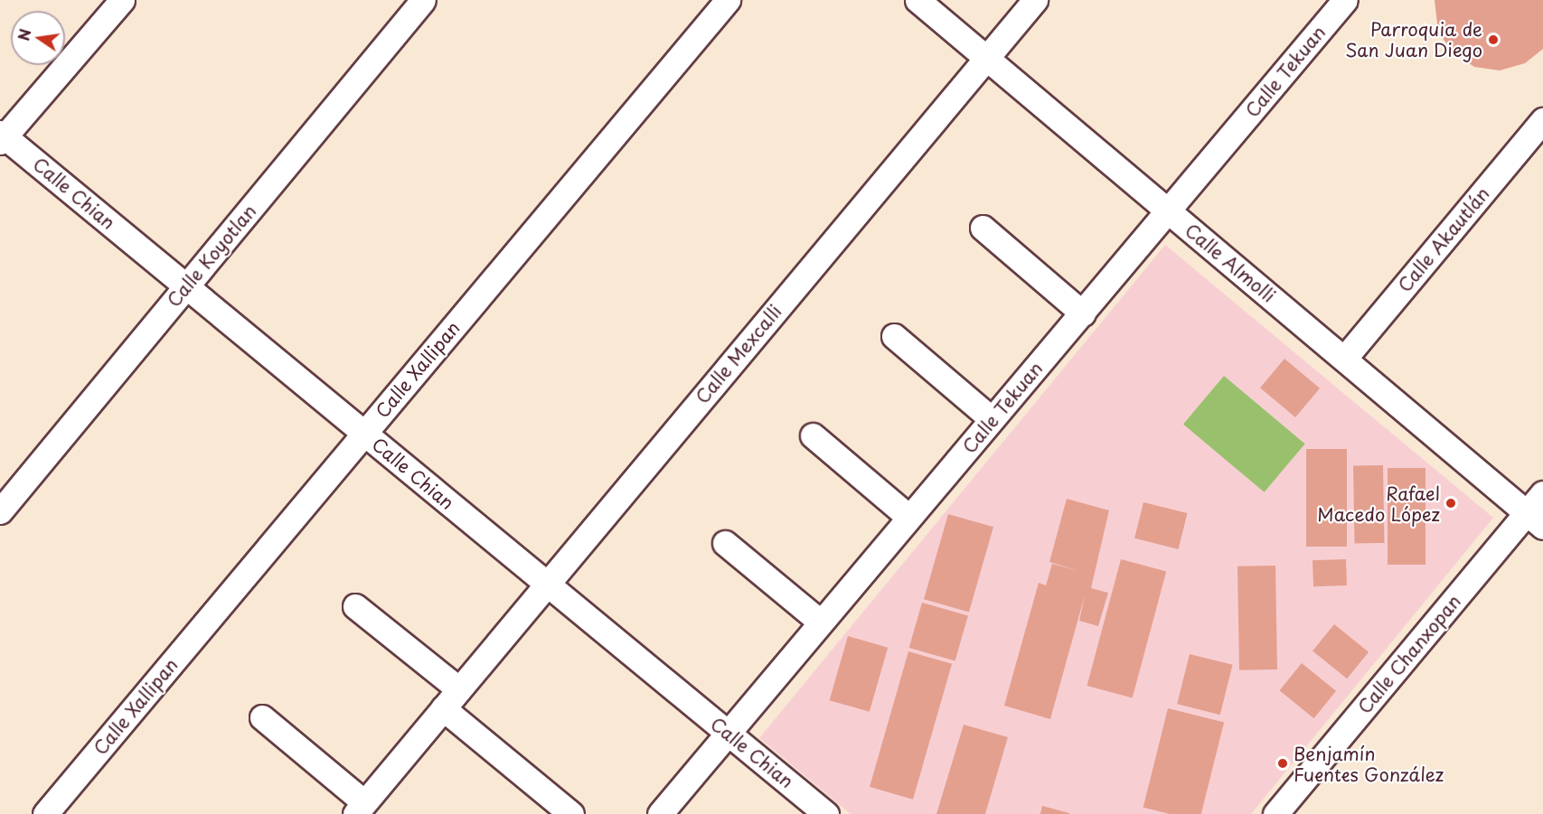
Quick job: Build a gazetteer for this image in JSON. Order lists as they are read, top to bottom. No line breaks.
{"streets":{"street":["Calle Tekuan","Calle Chian","Calle Akautlán","Calle Koyotlan","Calle Almolli","Calle Mexcalli","Calle Xallipan","Calle Chanxopan"]},"crossings":[["Calle Tekuan","Calle Chian"],["Calle Tekuan","Calle Almolli"],["Calle Chian","Calle Koyotlan"],["Calle Chian","Calle Mexcalli"],["Calle Chian","Calle Xallipan"],["Calle Akautlán","Calle Almolli"],["Calle Almolli","Calle Mexcalli"],["Calle Almolli","Calle Chanxopan"]],"places":["Parroquia de San Juan Diego","Rafael Macedo López","Benjamín Fuentes González"],"north":"left"}
